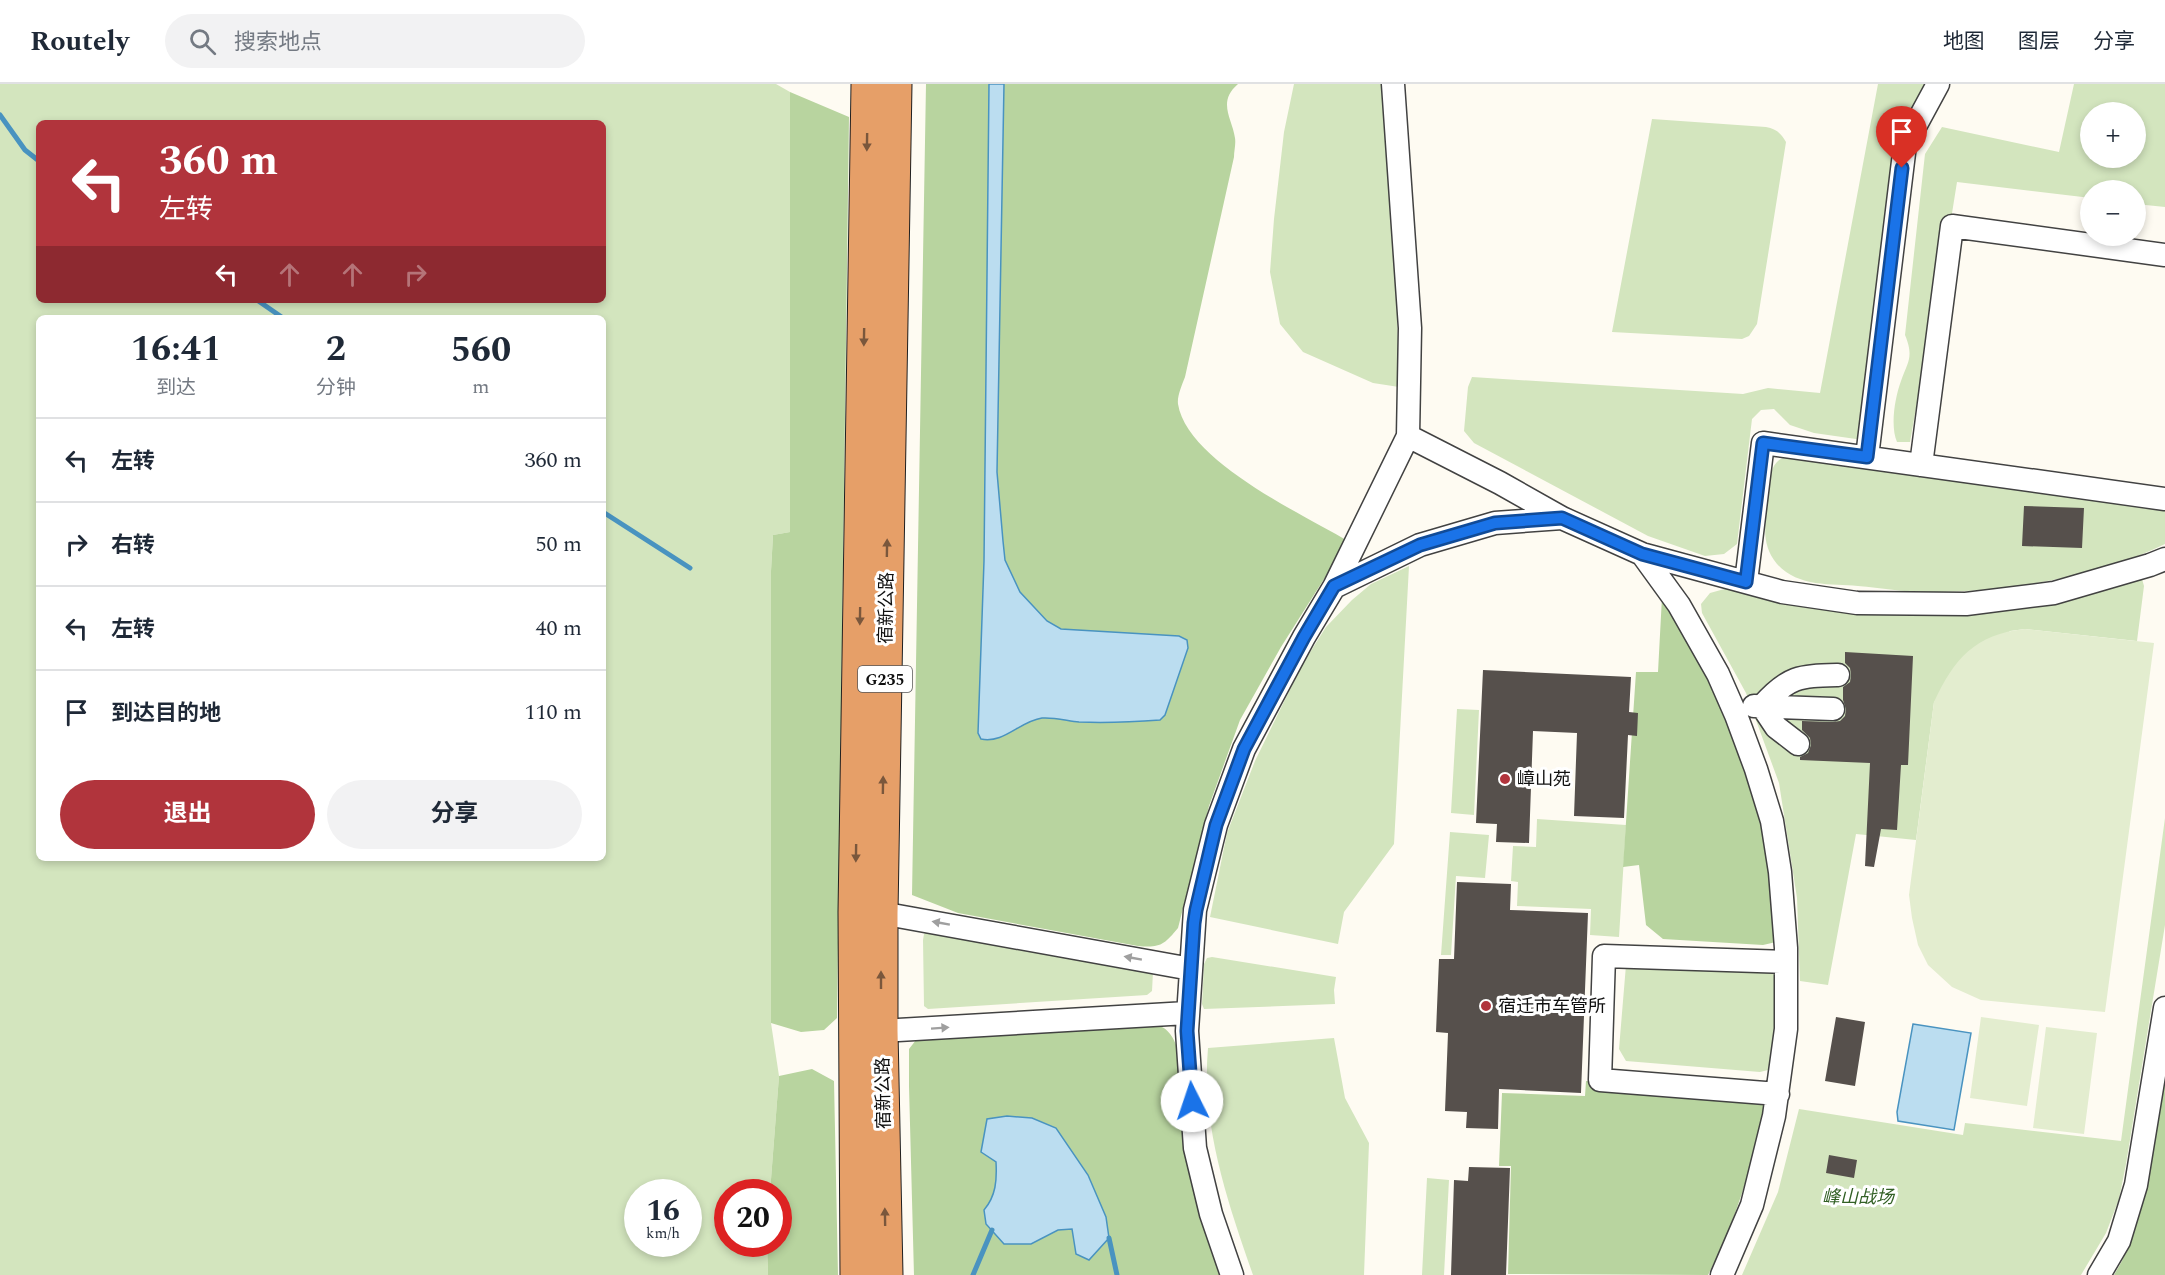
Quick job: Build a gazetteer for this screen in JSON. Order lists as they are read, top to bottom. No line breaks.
{"streets":{"highway":["宿新公路","G235"]},"parks":["峰山战场"],"places":["嶂山苑","宿迁市车管所"],"page":{"header":"Routely","search":"搜索地点","nav":["地图","图层","分享"],"map_buttons":["+","−"],"turn":["360 m","左转"],"eta":["16:41","到达","2","分钟","560","m"],"list":[{"name":"左转","value":"360 m"},{"name":"右转","value":"50 m"},{"name":"左转","value":"40 m"},{"name":"到达目的地","value":"110 m"}],"buttons":["退出","分享"],"speed":"16 km/h","limit":"20"}}
